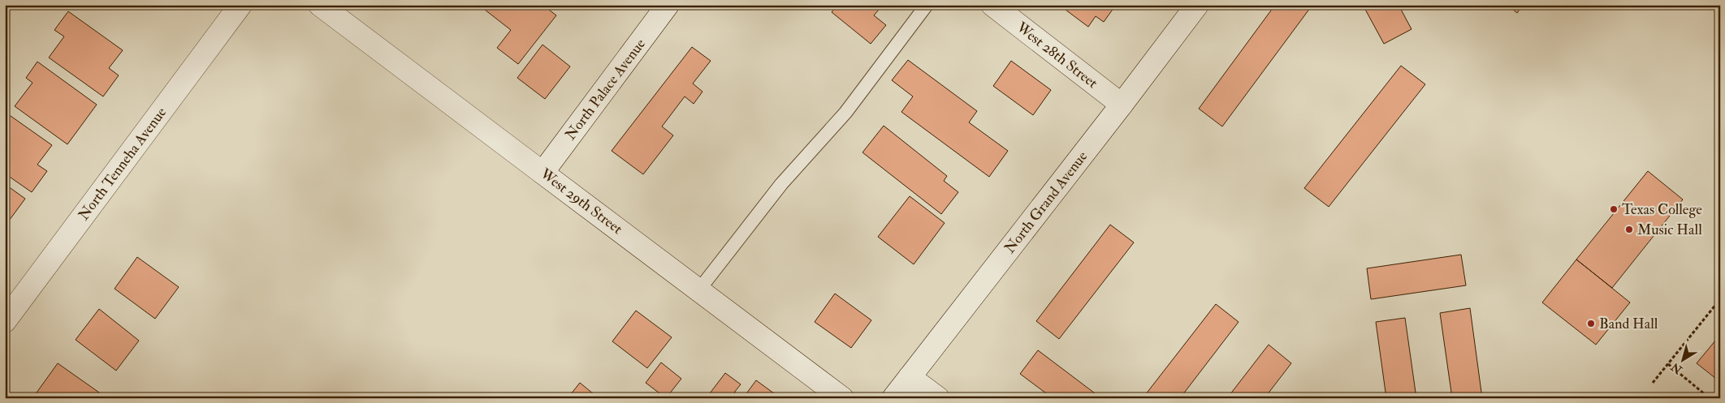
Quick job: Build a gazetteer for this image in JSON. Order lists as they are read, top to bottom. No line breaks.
{"streets":{"street":["West 28th Street","North Palace Avenue","North Tenneha Avenue","West 29th Street","North Grand Avenue"]},"crossings":[["West 28th Street","North Grand Avenue"],["North Palace Avenue","West 29th Street"]],"places":["Texas College","Music Hall","Band Hall"],"north":"bottom left"}
